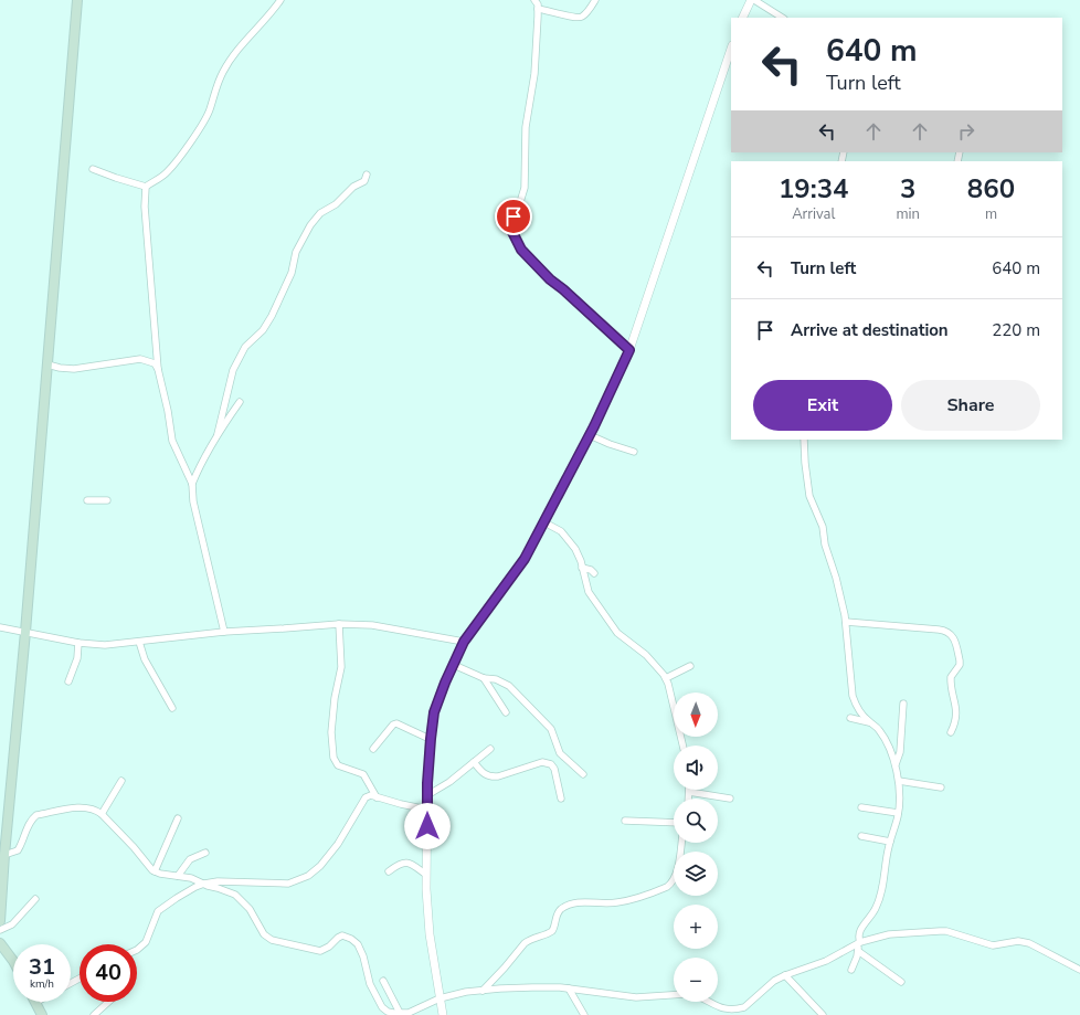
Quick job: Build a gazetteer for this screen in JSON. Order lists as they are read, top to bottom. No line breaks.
{"north":"bottom","page":{"turn":["640 m","Turn left"],"eta":["19:34","Arrival","3","min","860","m"],"list":[{"name":"Turn left","value":"640 m"},{"name":"Arrive at destination","value":"220 m"}],"buttons":["Exit","Share"],"map_buttons":["+","−"],"speed":"31 km/h","limit":"40"}}
